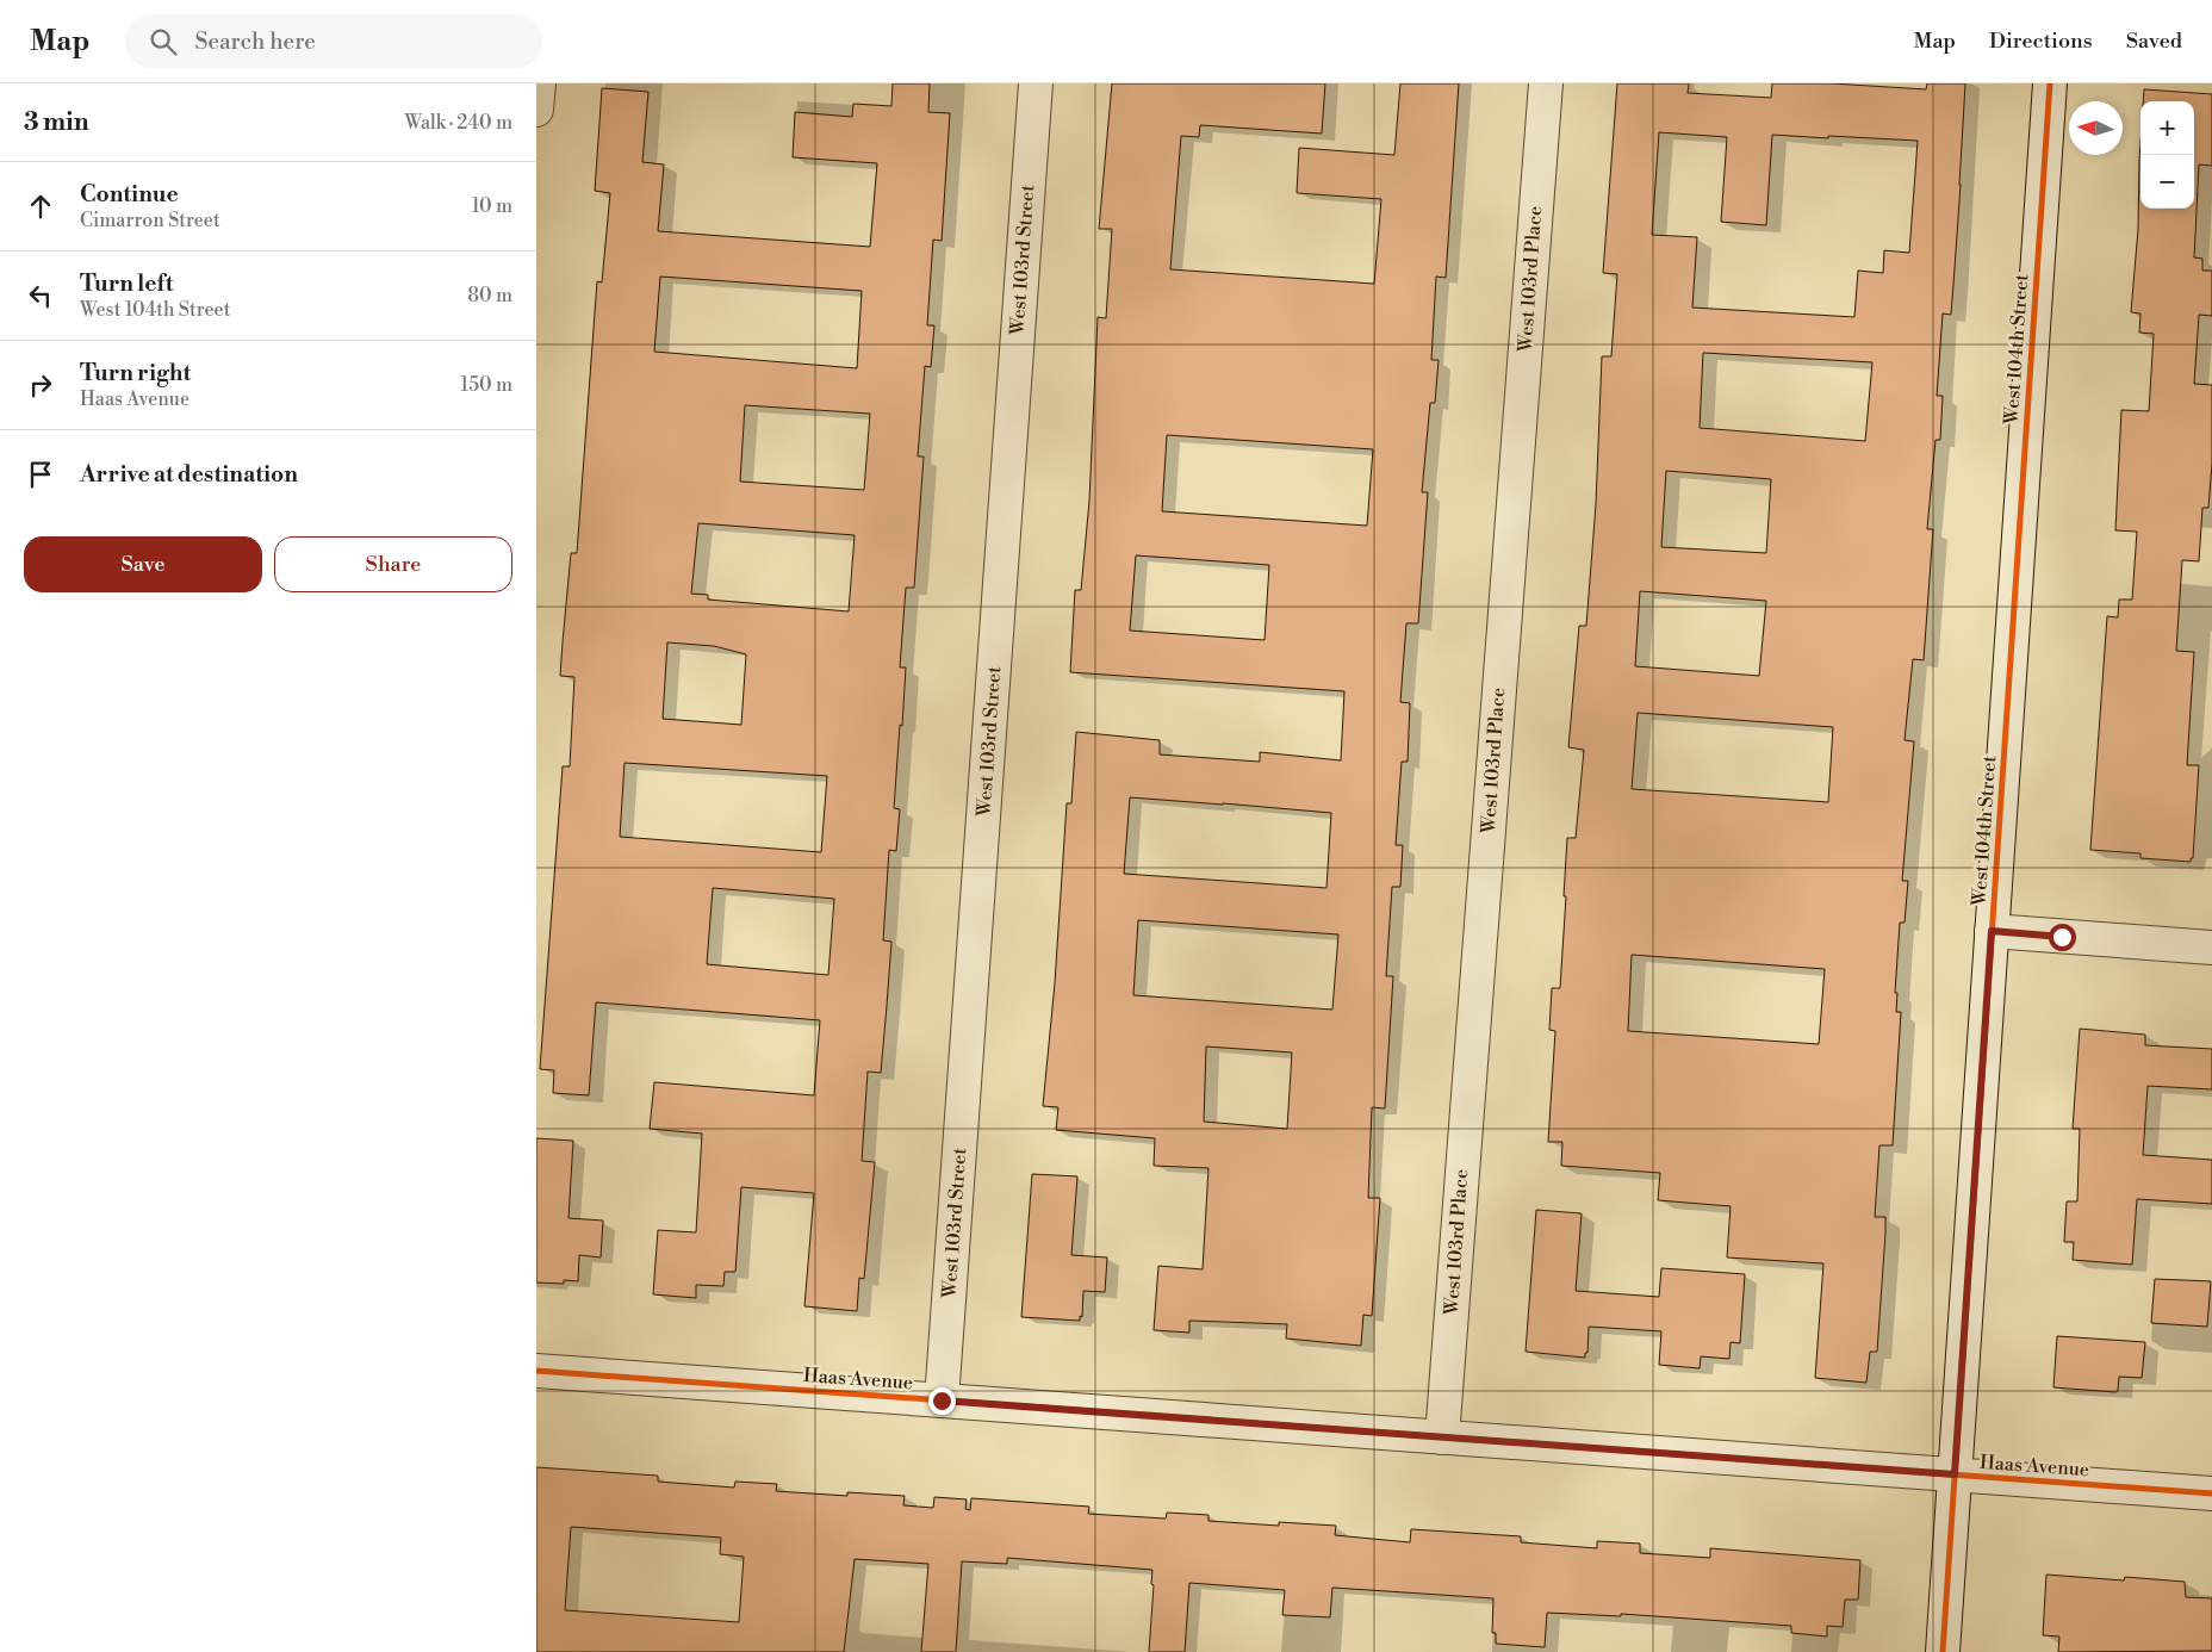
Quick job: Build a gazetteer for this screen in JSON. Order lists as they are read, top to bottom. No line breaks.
{"streets":{"street":["West 103rd Street","West 103rd Place","West 104th Street","Haas Avenue"]},"crossings":[["West 103rd Street","Haas Avenue"],["West 103rd Place","Haas Avenue"],["West 104th Street","Haas Avenue"]],"north":"left","page":{"header":"Map","search":"Search here","nav":["Map","Directions","Saved"],"heading":["3 min","Walk · 240 m"],"map_buttons":["+","−"],"list":[["Continue","Cimarron Street","10 m"],["Turn left","West 104th Street","80 m"],["Turn right","Haas Avenue","150 m"],"Arrive at destination"],"buttons":["Save","Share"]}}
